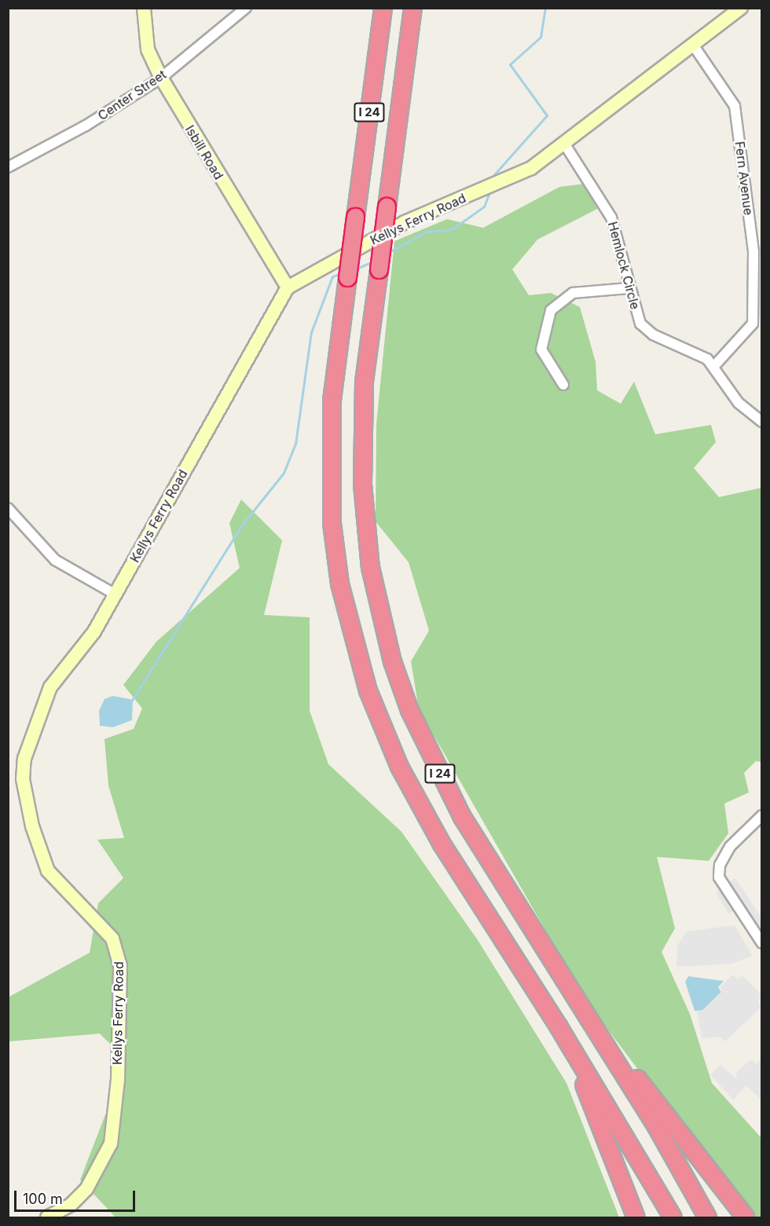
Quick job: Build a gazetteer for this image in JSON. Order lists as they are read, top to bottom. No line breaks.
{"streets":{"highway":["I 24"],"street":["Center Street","Isbill Road","Fern Avenue","Kellys Ferry Road","Hemlock Circle"]},"crossings":[["Center Street","Isbill Road"],["Isbill Road","Kellys Ferry Road"],["Fern Avenue","Kellys Ferry Road"],["Fern Avenue","Hemlock Circle"],["Kellys Ferry Road","Hemlock Circle"]],"scale_bar":"100 m"}
